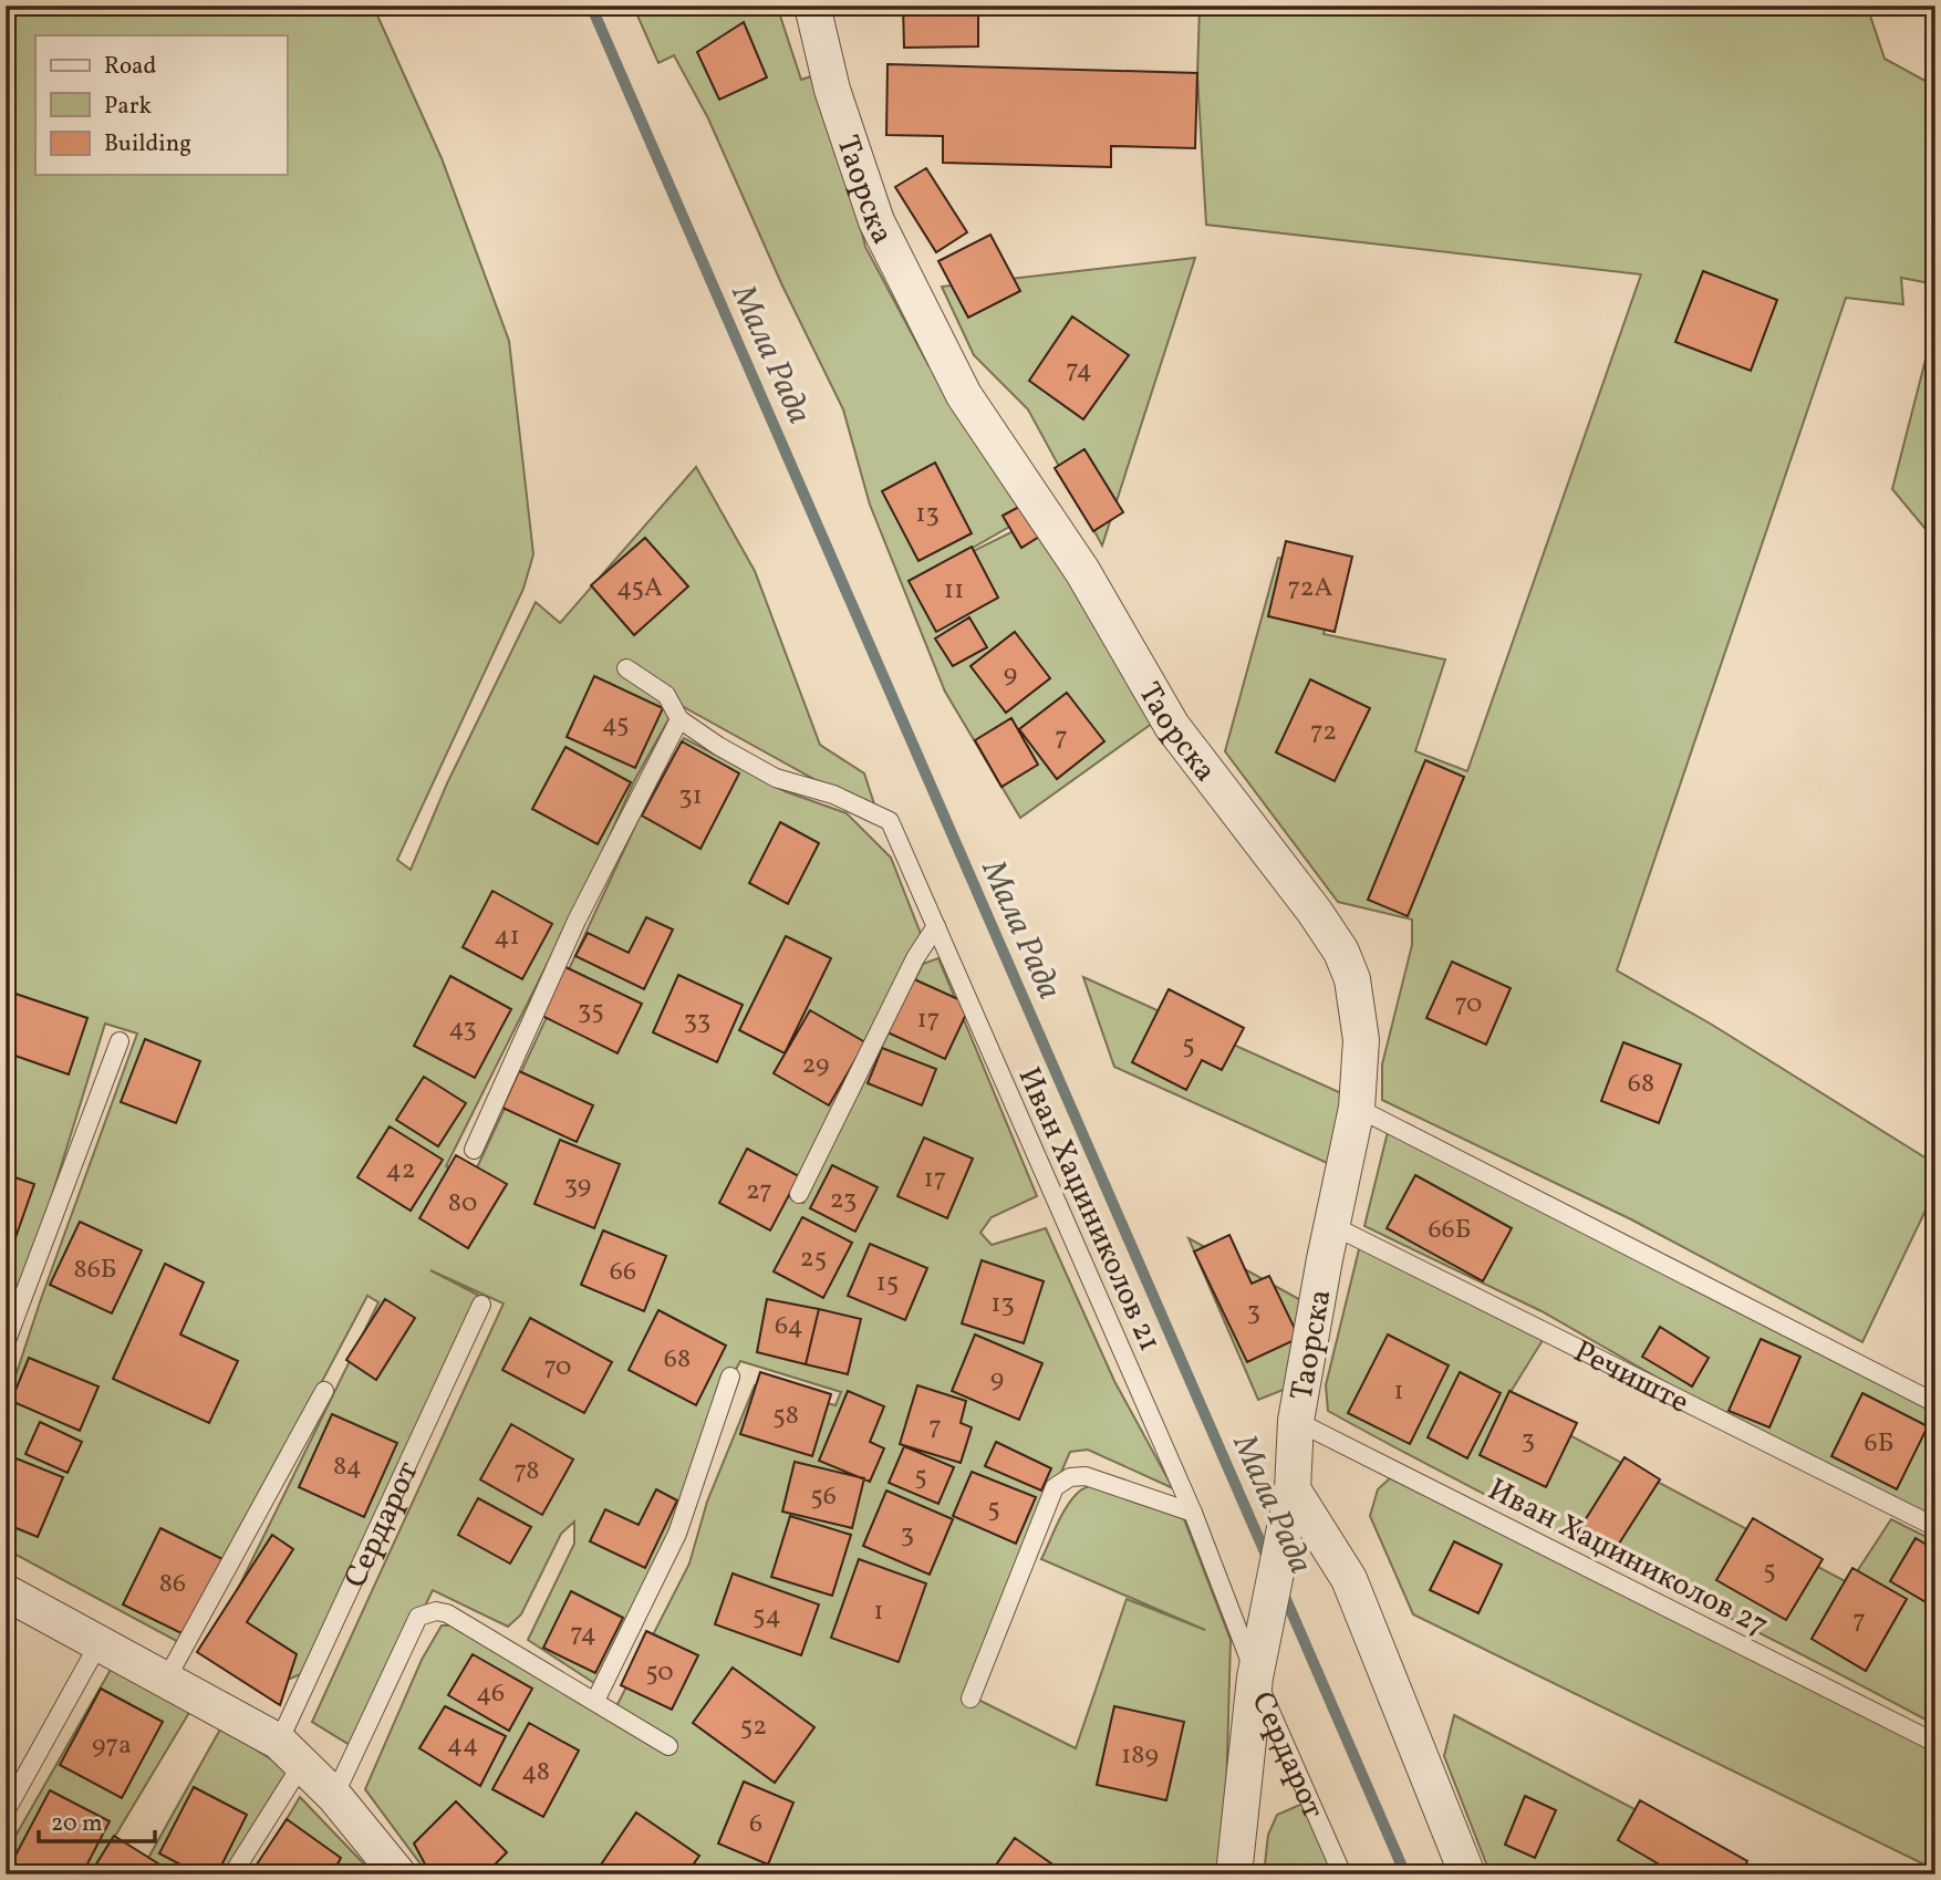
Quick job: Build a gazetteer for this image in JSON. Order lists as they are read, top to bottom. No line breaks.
{"streets":{"street":["Таорска"],"lane":["Иван Хаџиниколов 21","Речиште","Сердарот","Иван Хаџиниколов 27"]},"crossings":[["Таорска","Иван Хаџиниколов 21"],["Таорска","Речиште"],["Таорска","Сердарот"],["Таорска","Иван Хаџиниколов 27"],["Иван Хаџиниколов 21","Сердарот"]],"water":["Мала Рада"],"house_numbers":["74","13","45А","72А","11","9","45","72","7","31","41","70","35","17","33","43","5","29","68","42","17","39","27","23","80","66Б","25","86Б","66","15","13","3","64","68","70","9","1","58","7","3","6Б","84","78","5","56","5","3","5","86","1","54","7","74","50","46","52","44","97а","189","48","6"],"legend":["Road","Park","Building"],"scale_bar":"20 m"}
